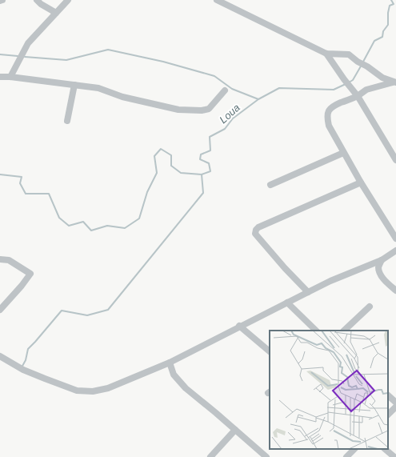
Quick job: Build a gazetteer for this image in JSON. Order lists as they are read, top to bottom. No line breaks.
{"water":["Loua"]}
